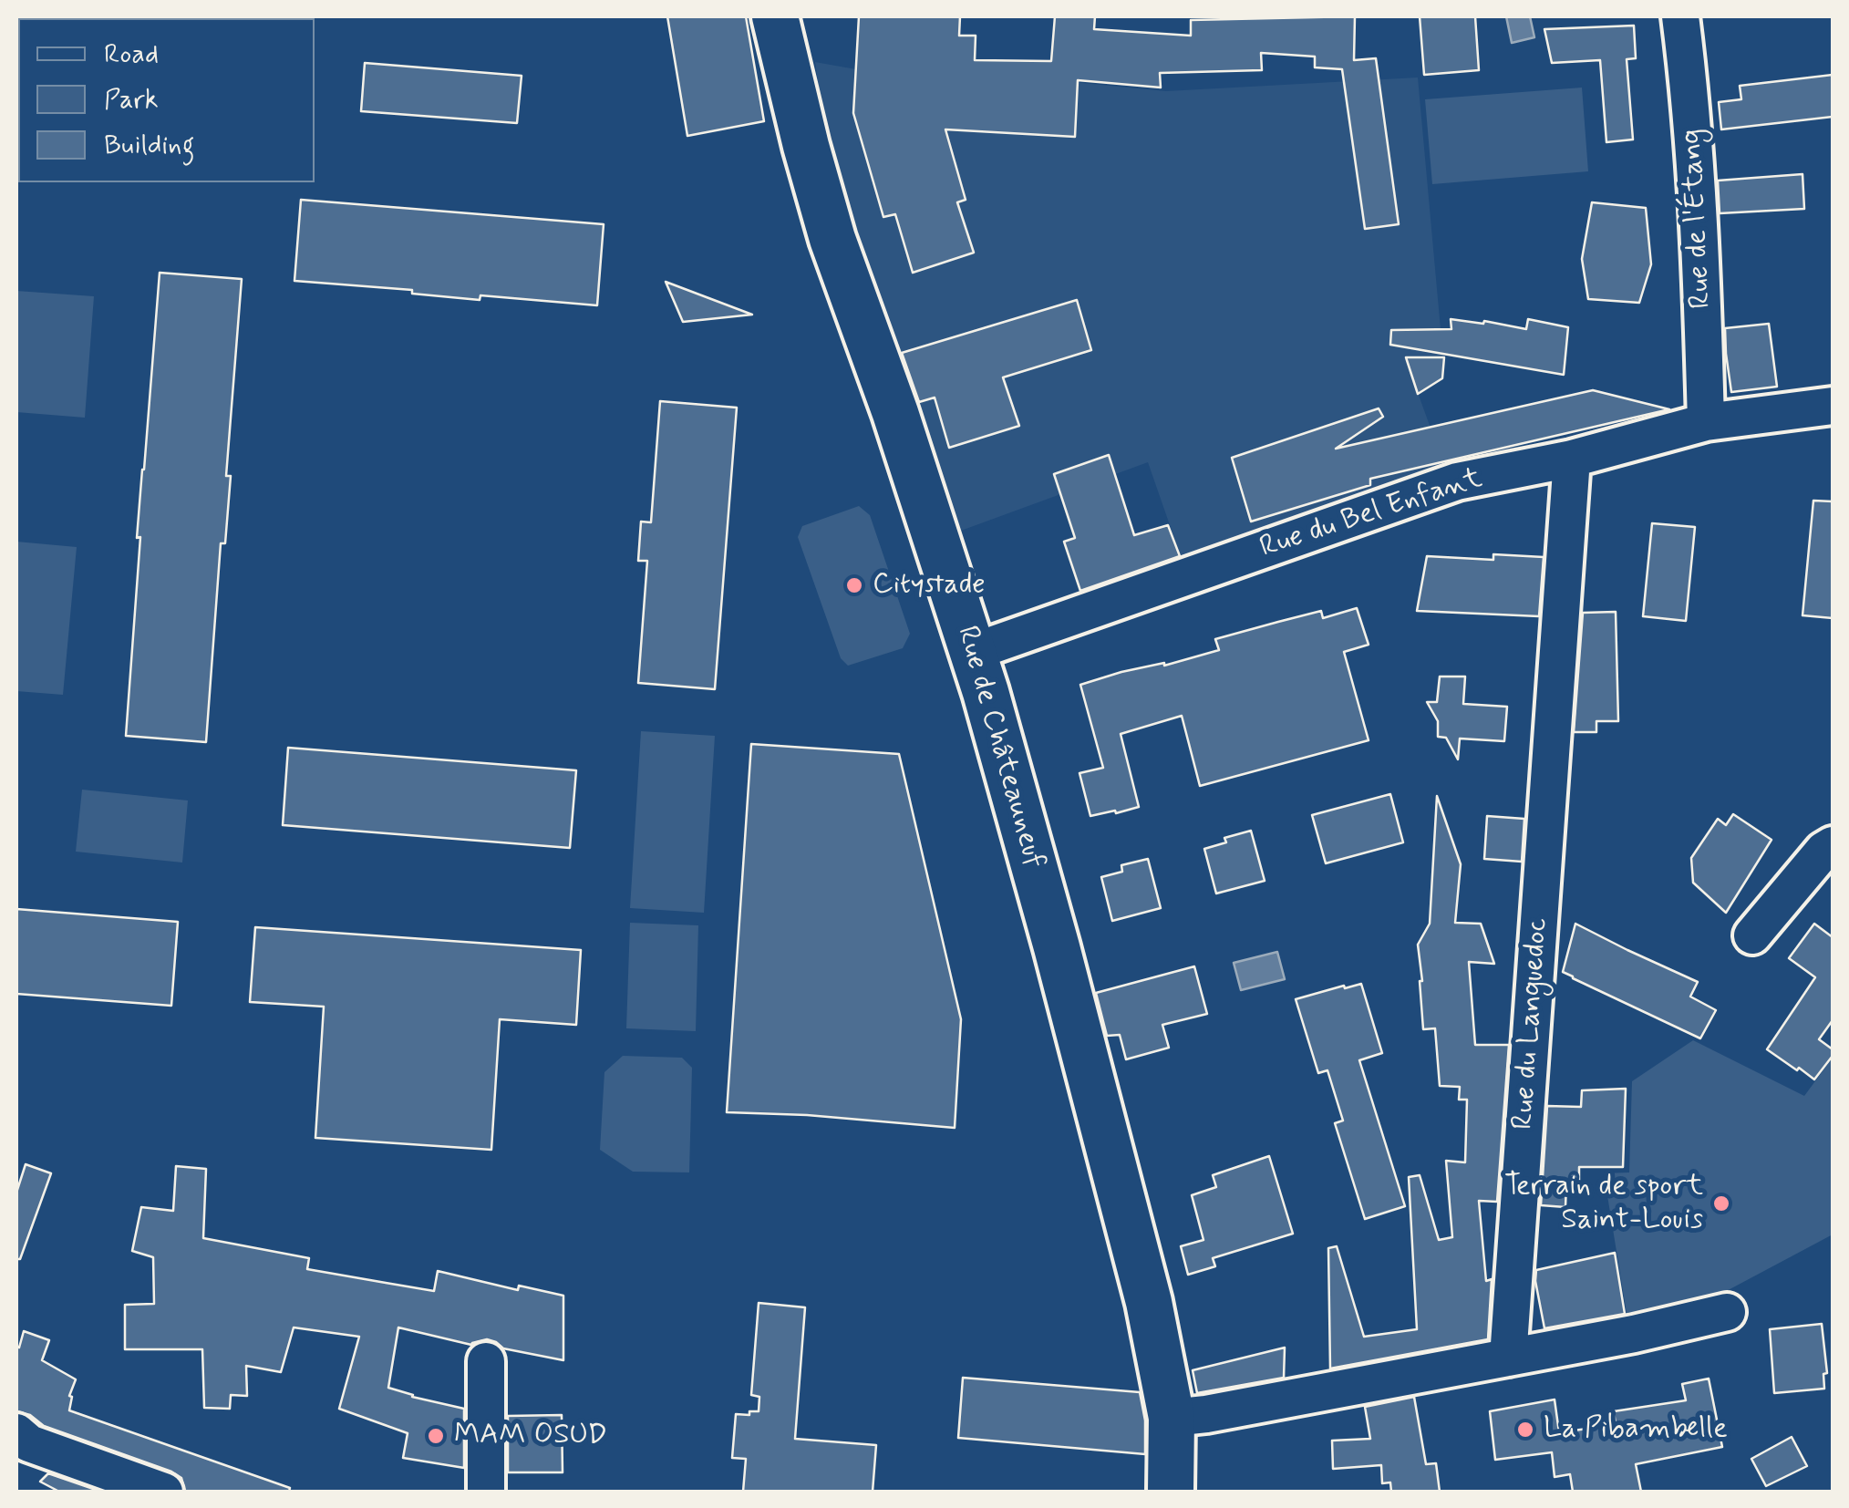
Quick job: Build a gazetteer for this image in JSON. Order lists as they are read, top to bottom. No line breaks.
{"streets":{"main road":["Rue de Châteauneuf"],"street":["Rue de l'Étang","Rue du Bel Enfant","Rue du Languedoc"]},"crossings":[["Rue de l'Étang","Rue du Bel Enfant"],["Rue du Bel Enfant","Rue de Châteauneuf"],["Rue du Bel Enfant","Rue du Languedoc"]],"places":["Citystade","Terrain de sport Saint-Louis","La Pibambelle","MAM OSUD"],"legend":["Road","Park","Building"]}
